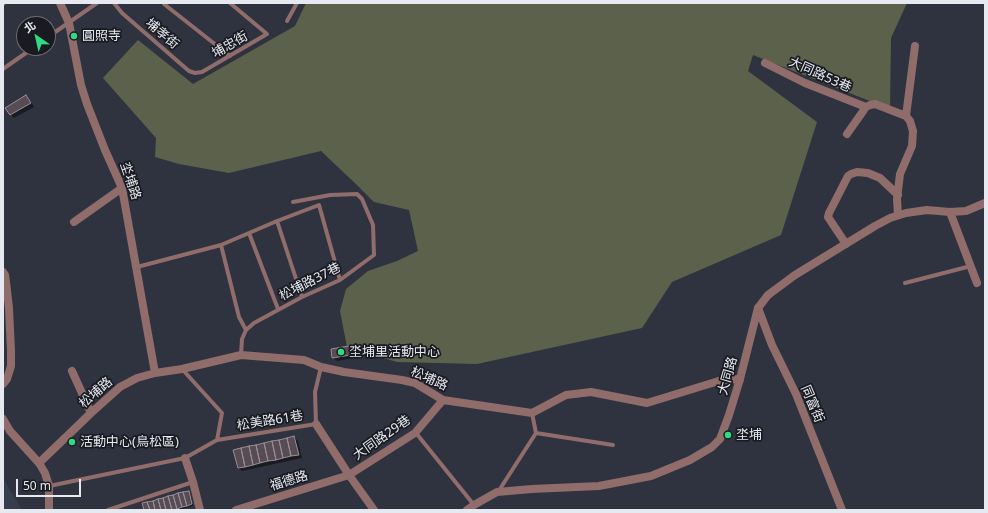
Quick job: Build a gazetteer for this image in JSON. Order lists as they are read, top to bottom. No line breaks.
{"streets":{"street":["大同路53巷","坔埔路","大同路","松埔路","同富街","大同路29巷","福德路"],"lane":["埔孝街","埔忠街","松埔路37巷","松美路61巷"]},"crossings":[["埔孝街","埔忠街"],["坔埔路","松埔路"],["大同路","同富街"],["松埔路","松美路61巷"],["松埔路","大同路29巷"],["大同路29巷","福德路"]],"places":["圓照寺","坔埔里活動中心","坔埔","活動中心(鳥松區)"],"scale_bar":"50 m","north":"top left"}
